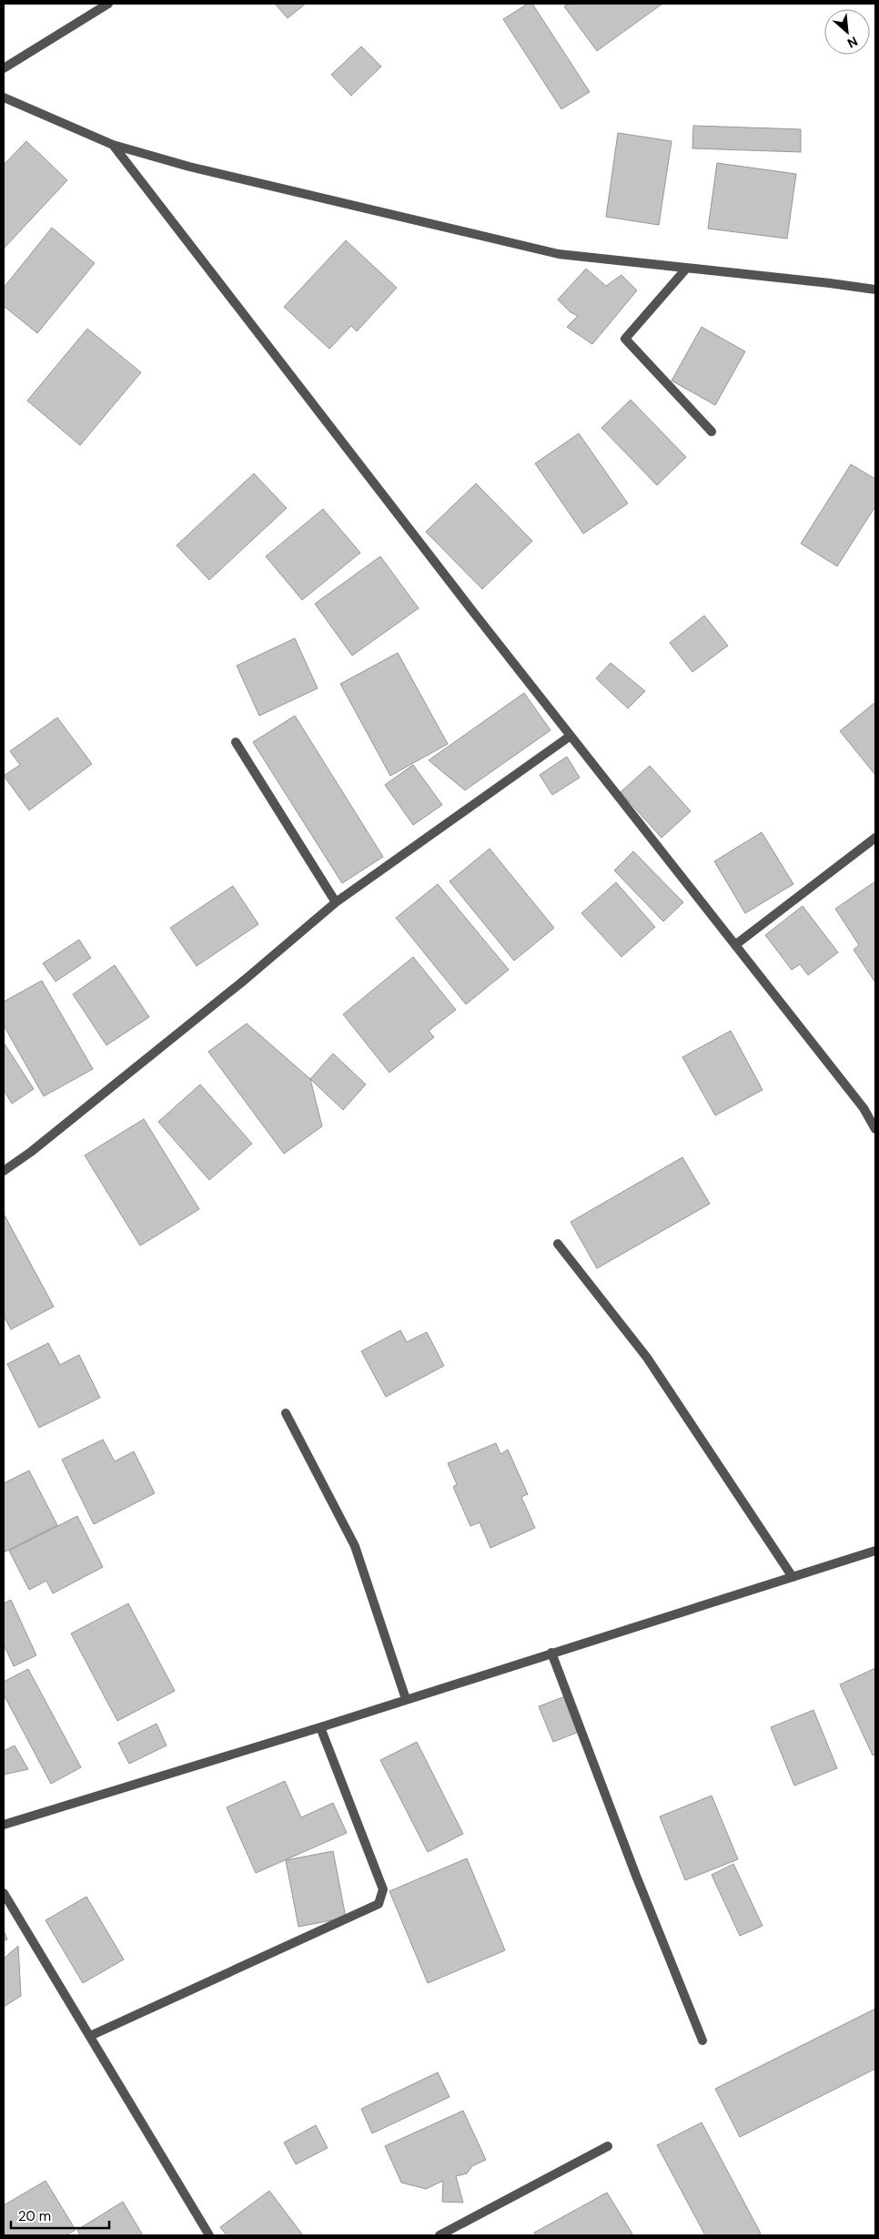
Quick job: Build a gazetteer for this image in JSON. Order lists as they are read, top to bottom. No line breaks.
{"scale_bar":"20 m","north":"bottom right"}
